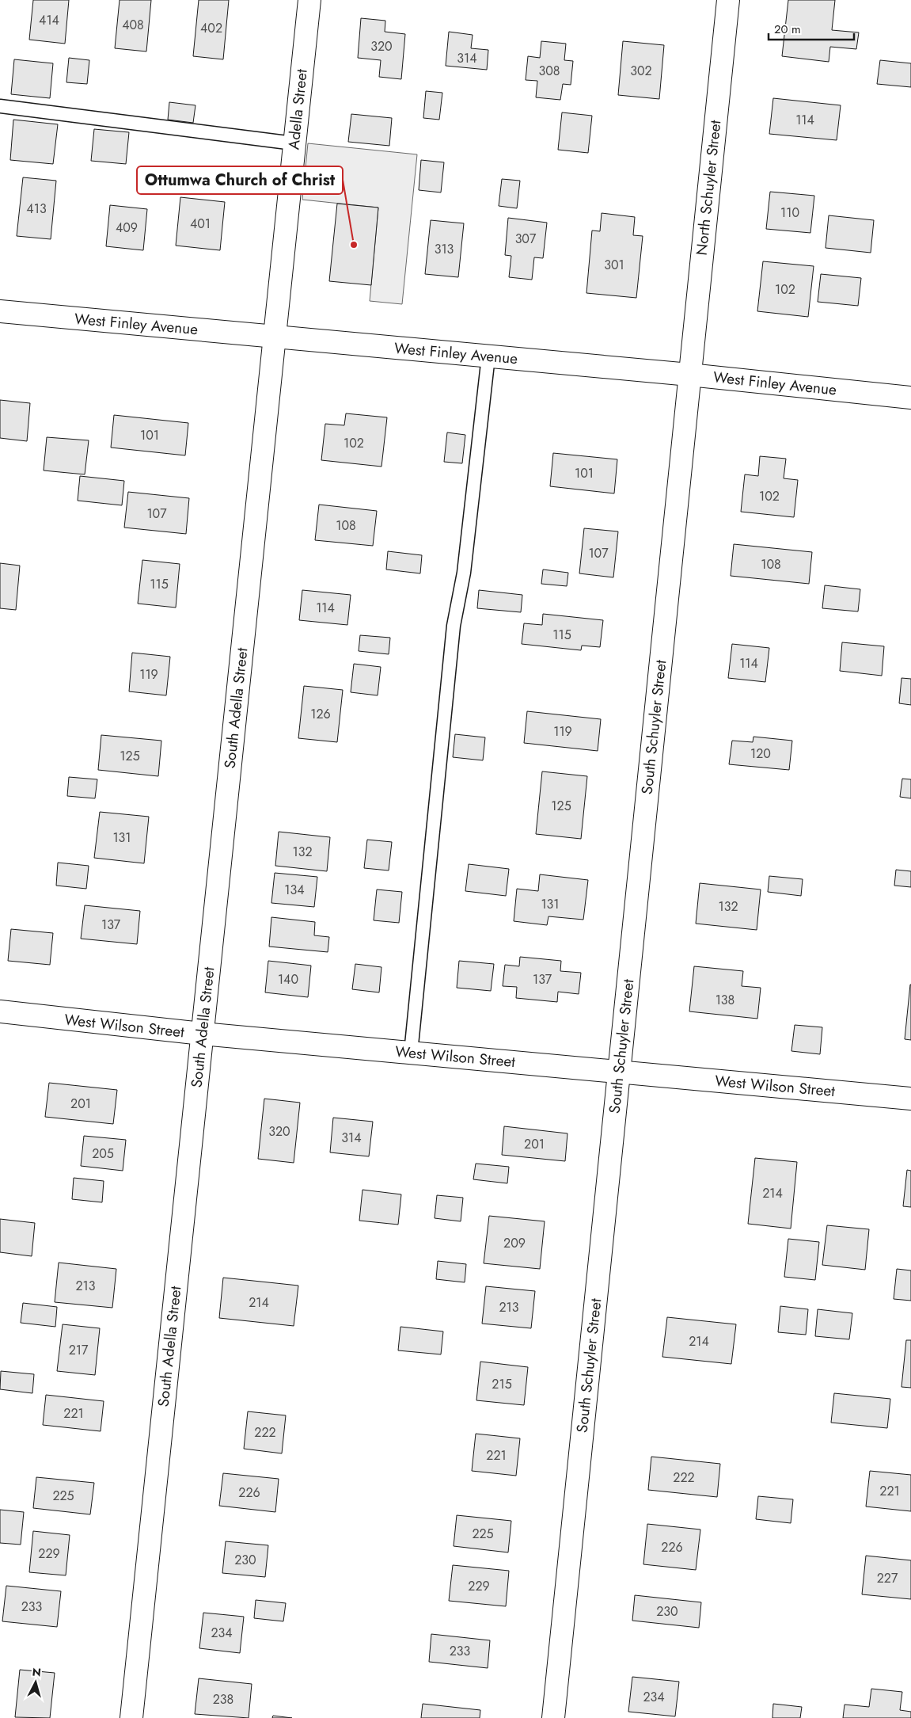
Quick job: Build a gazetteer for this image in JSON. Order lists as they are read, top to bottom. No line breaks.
{"streets":{"street":["Adella Street","North Schuyler Street","West Finley Avenue","South Adella Street","South Schuyler Street","West Wilson Street"]},"crossings":[["Adella Street","West Finley Avenue"],["Adella Street","South Adella Street"],["North Schuyler Street","West Finley Avenue"],["North Schuyler Street","South Schuyler Street"],["West Finley Avenue","South Adella Street"],["West Finley Avenue","South Schuyler Street"],["South Adella Street","West Wilson Street"],["South Schuyler Street","West Wilson Street"]],"places":["Ottumwa Church of Christ"],"house_numbers":["414","408","402","320","314","308","302","114","413","110","401","409","307","313","301","102","101","102","101","102","107","108","107","108","115","114","115","114","119","126","119","120","125","125","131","132","134","131","132","137","140","137","138","201","320","314","201","205","214","209","213","214","213","214","217","215","221","222","221","222","221","226","225","225","226","229","230","227","229","233","230","234","233","234","238"],"scale_bar":"20 m","north":"top"}
